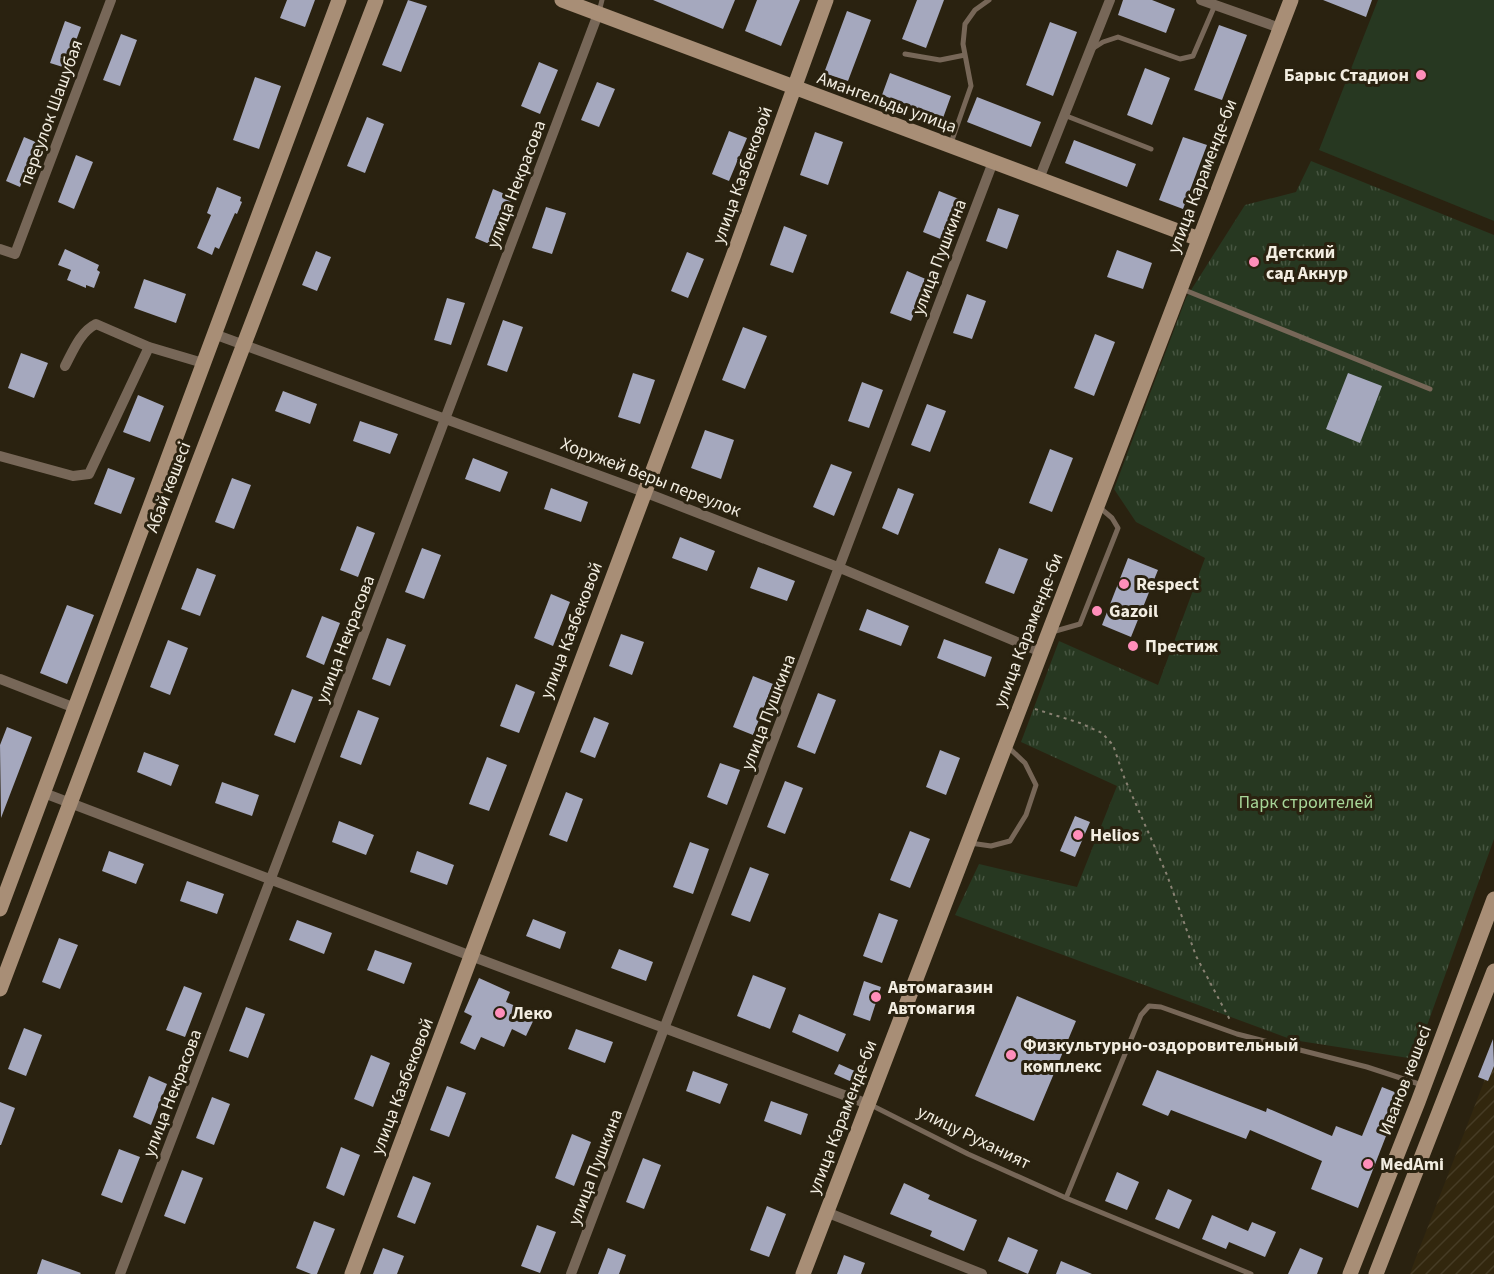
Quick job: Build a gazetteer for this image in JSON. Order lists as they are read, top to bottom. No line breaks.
{"streets":{"street":["Амангельды улица","переулок Шашубая","улица Казбековой","улица Караменде-би","улица Некрасова","улица Пушкина","Хоружей Веры переулок","Абай көшесі","Иванов көшесі"],"lane":["улицу Руханият"]},"crossings":[["Амангельды улица","улица Казбековой"],["Амангельды улица","улица Караменде-би"],["Амангельды улица","улица Некрасова"],["Амангельды улица","улица Пушкина"],["улица Казбековой","Хоружей Веры переулок"],["улица Караменде-би","Хоружей Веры переулок"],["улица Караменде-би","улицу Руханият"],["улица Некрасова","Хоружей Веры переулок"],["улица Пушкина","Хоружей Веры переулок"],["Хоружей Веры переулок","Абай көшесі"]],"parks":["Парк строителей"],"places":["Барыс Стадион","Детский сад Акнур","Respect","Gazoil","Престиж","Helios","Автомагазин Автомагия","Леко","Физкультурно-оздоровительный комплекс","MedAmi"]}
